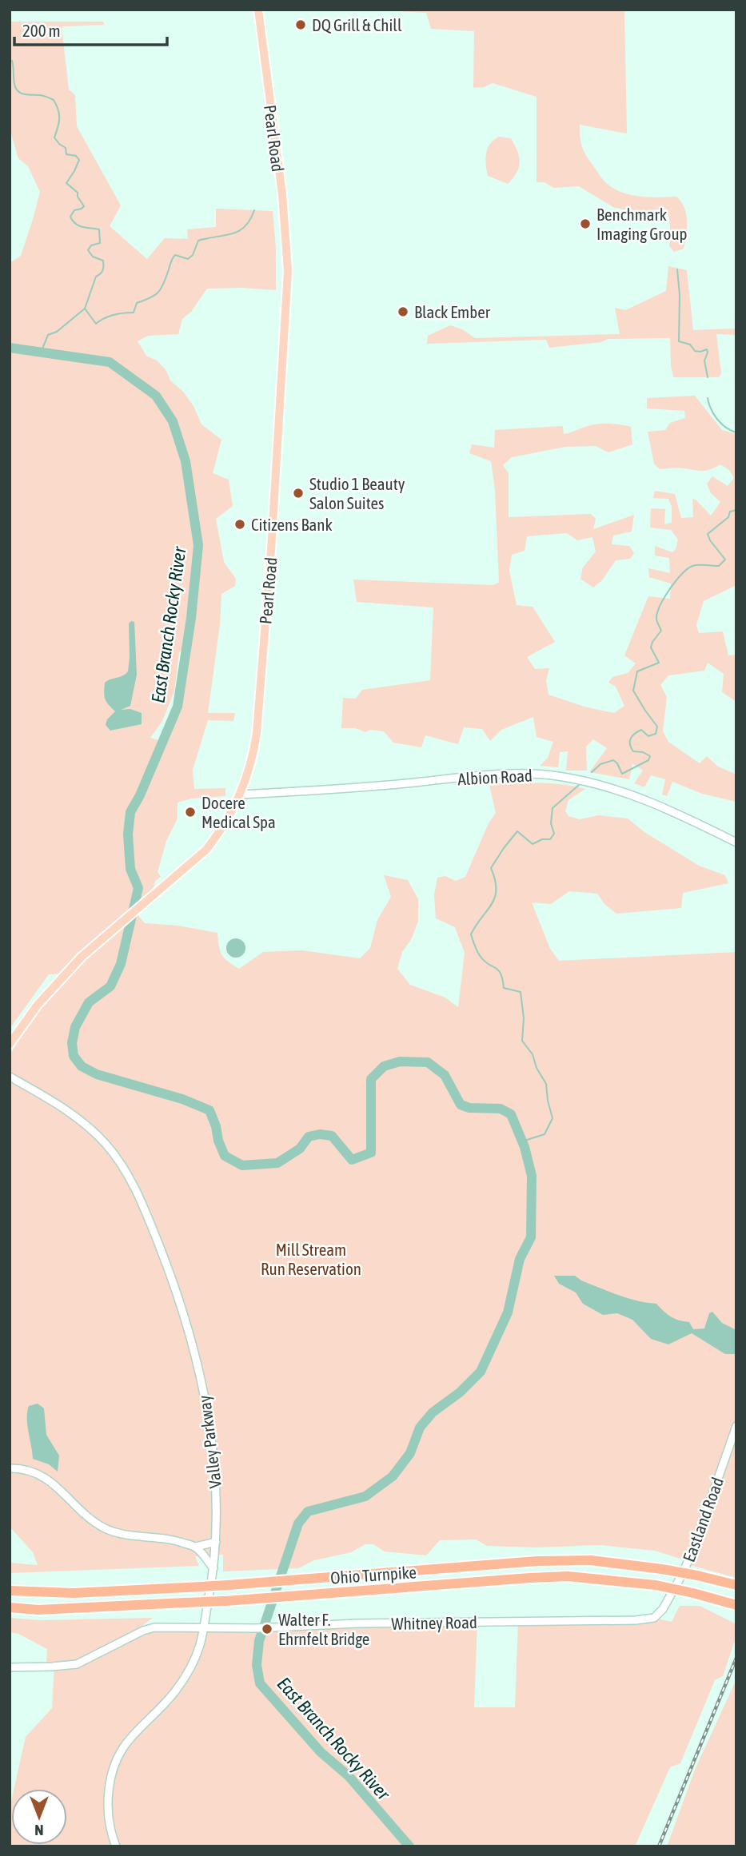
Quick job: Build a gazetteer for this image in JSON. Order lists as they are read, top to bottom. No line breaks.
{"streets":{"highway":["Ohio Turnpike"],"main road":["Pearl Road"],"street":["Albion Road","Valley Parkway","Eastland Road","Whitney Road"]},"crossings":[["Pearl Road","Albion Road"],["Valley Parkway","Whitney Road"],["Eastland Road","Whitney Road"]],"water":["East Branch Rocky River"],"parks":["Mill Stream Run Reservation"],"places":["DQ Grill & Chill","Benchmark Imaging Group","Black Ember","Studio 1 Beauty Salon Suites","Citizens Bank","Docere Medical Spa","Walter F. Ehrnfelt Bridge"],"scale_bar":"200 m","north":"bottom"}
